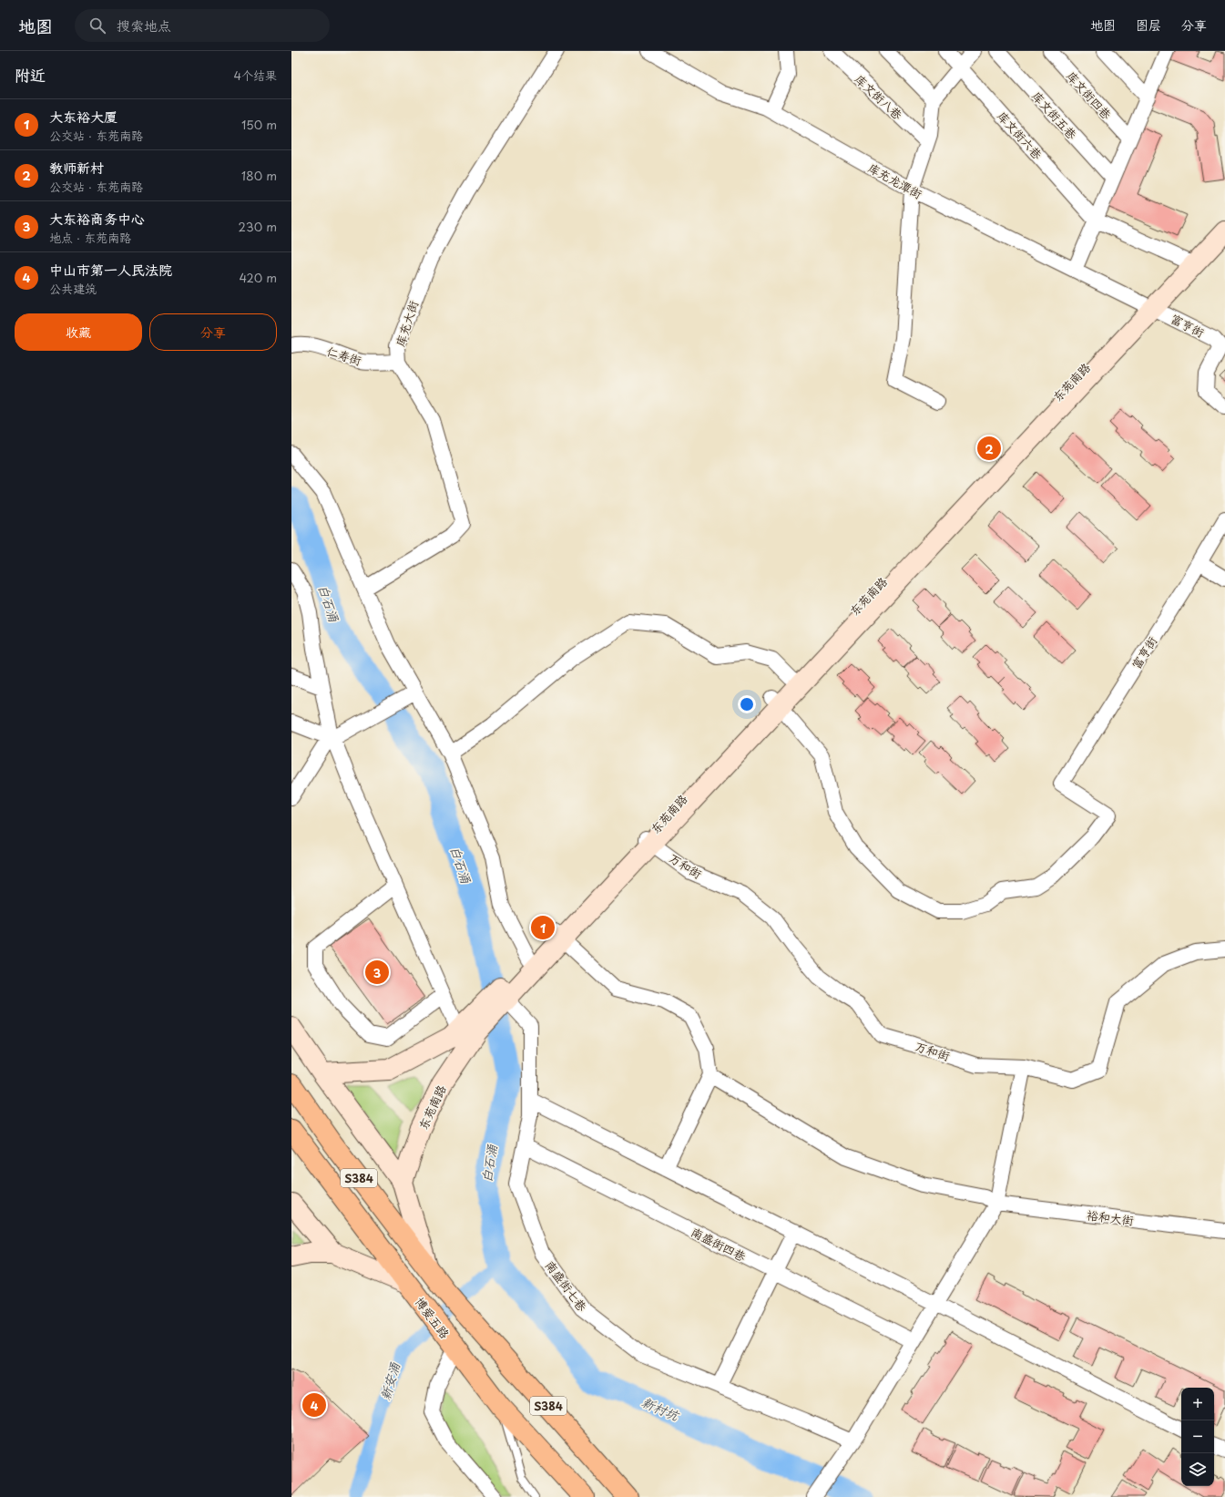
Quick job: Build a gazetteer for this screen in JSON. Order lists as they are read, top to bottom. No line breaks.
{"streets":{"highway":["S384","博爱五路"],"street":["库文街四巷","库文街八巷","库文街五巷","库文街六巷","库充龙潭街","库充大街","富亨街","仁寿街","东苑南路","万和街","裕和大街","南盛街四巷","南盛街七巷"]},"crossings":[["库充龙潭街","富亨街"],["库充龙潭街","东苑南路"],["库充大街","仁寿街"],["富亨街","东苑南路"],["东苑南路","万和街"],["东苑南路","南盛街七巷"],["南盛街四巷","南盛街七巷"]],"water":["白石涌","新安涌","新村坑"],"page":{"header":"地图","search":"搜索地点","nav":["地图","图层","分享"],"heading":["附近","4个结果"],"list":[{"mark":"1","name":"大东裕大厦","note":"公交站 · 东苑南路","value":"150 m"},{"mark":"2","name":"教师新村","note":"公交站 · 东苑南路","value":"180 m"},{"mark":"3","name":"大东裕商务中心","note":"地点 · 东苑南路","value":"230 m"},{"mark":"4","name":"中山市第一人民法院","note":"公共建筑","value":"420 m"}],"buttons":["收藏","分享"],"pins":["2","1","3","4"],"map_buttons":["+","−"]}}
